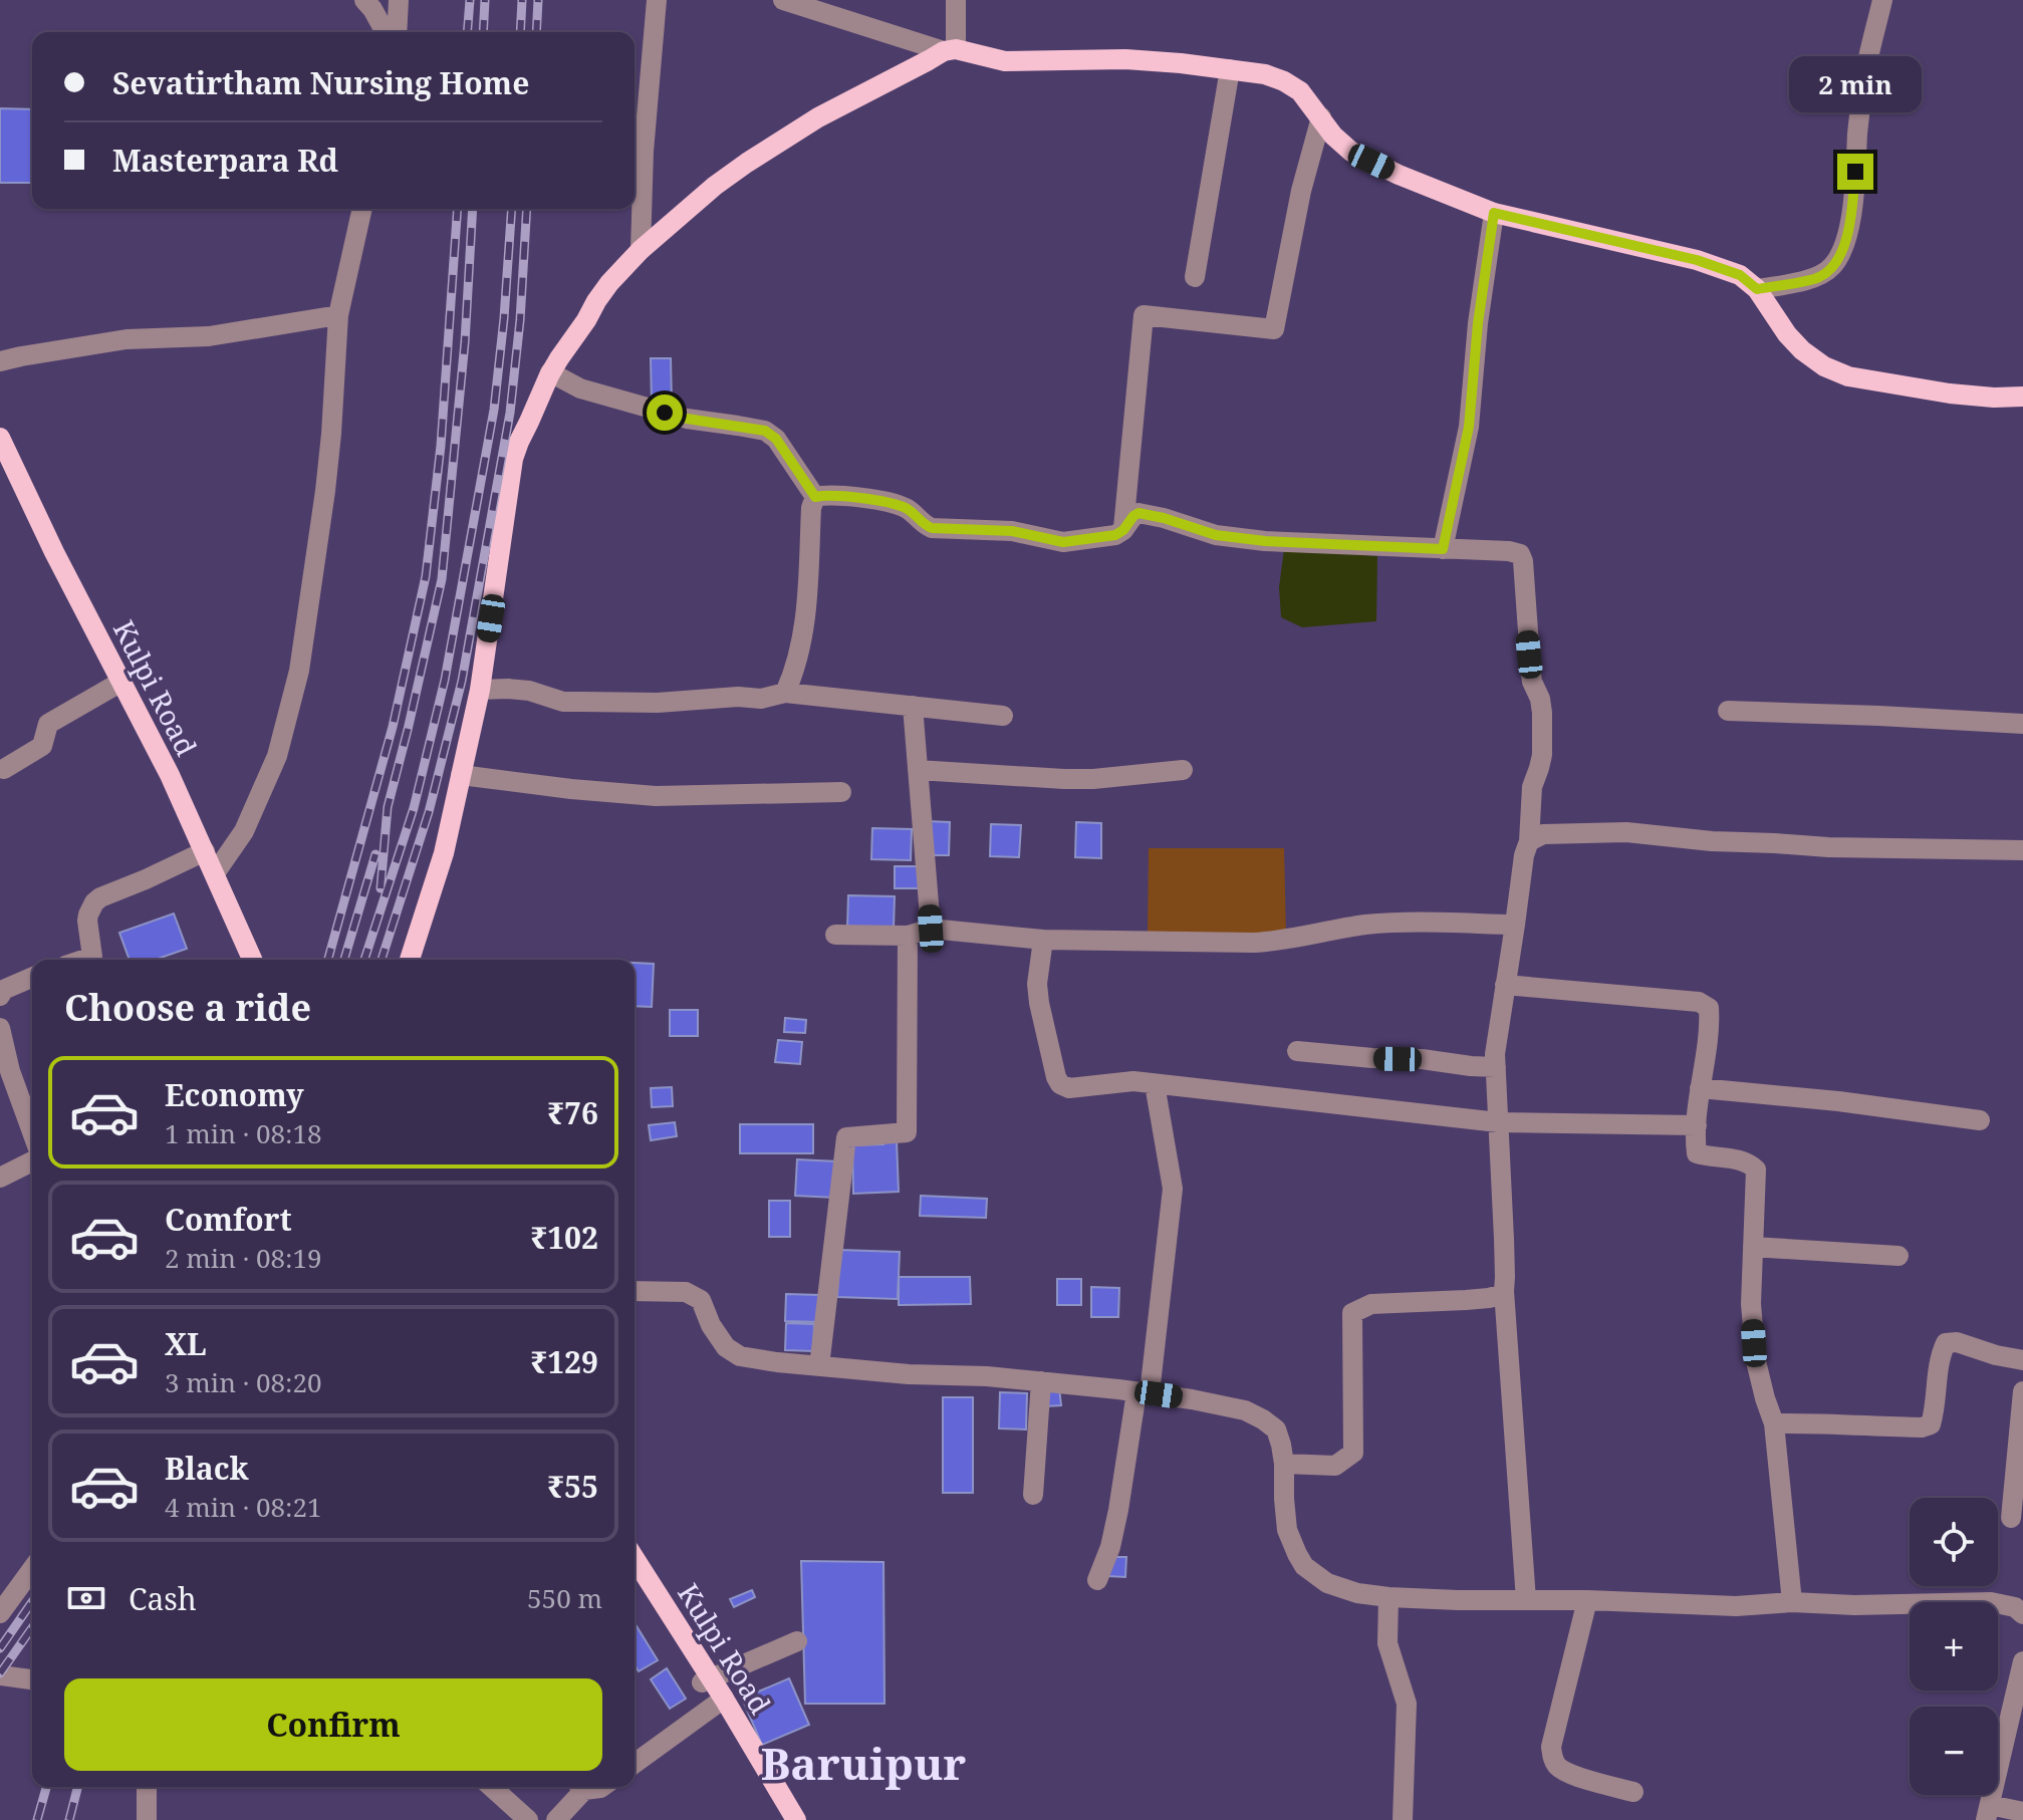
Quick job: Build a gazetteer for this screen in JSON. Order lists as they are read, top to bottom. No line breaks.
{"streets":{"main road":["Kulpi Road"]},"districts":["Baruipur"],"page":{"banner":["Sevatirtham Nursing Home","Masterpara Rd"],"bubble":"2 min","heading":"Choose a ride","list":[{"name":"Economy","note":"1 min · 08:18","value":"₹76"},{"name":"Comfort","note":"2 min · 08:19","value":"₹102"},{"name":"XL","note":"3 min · 08:20","value":"₹129"},{"name":"Black","note":"4 min · 08:21","value":"₹55"}],"map_buttons":["+","−"],"pay":["Cash","550 m"],"buttons":"Confirm"}}
